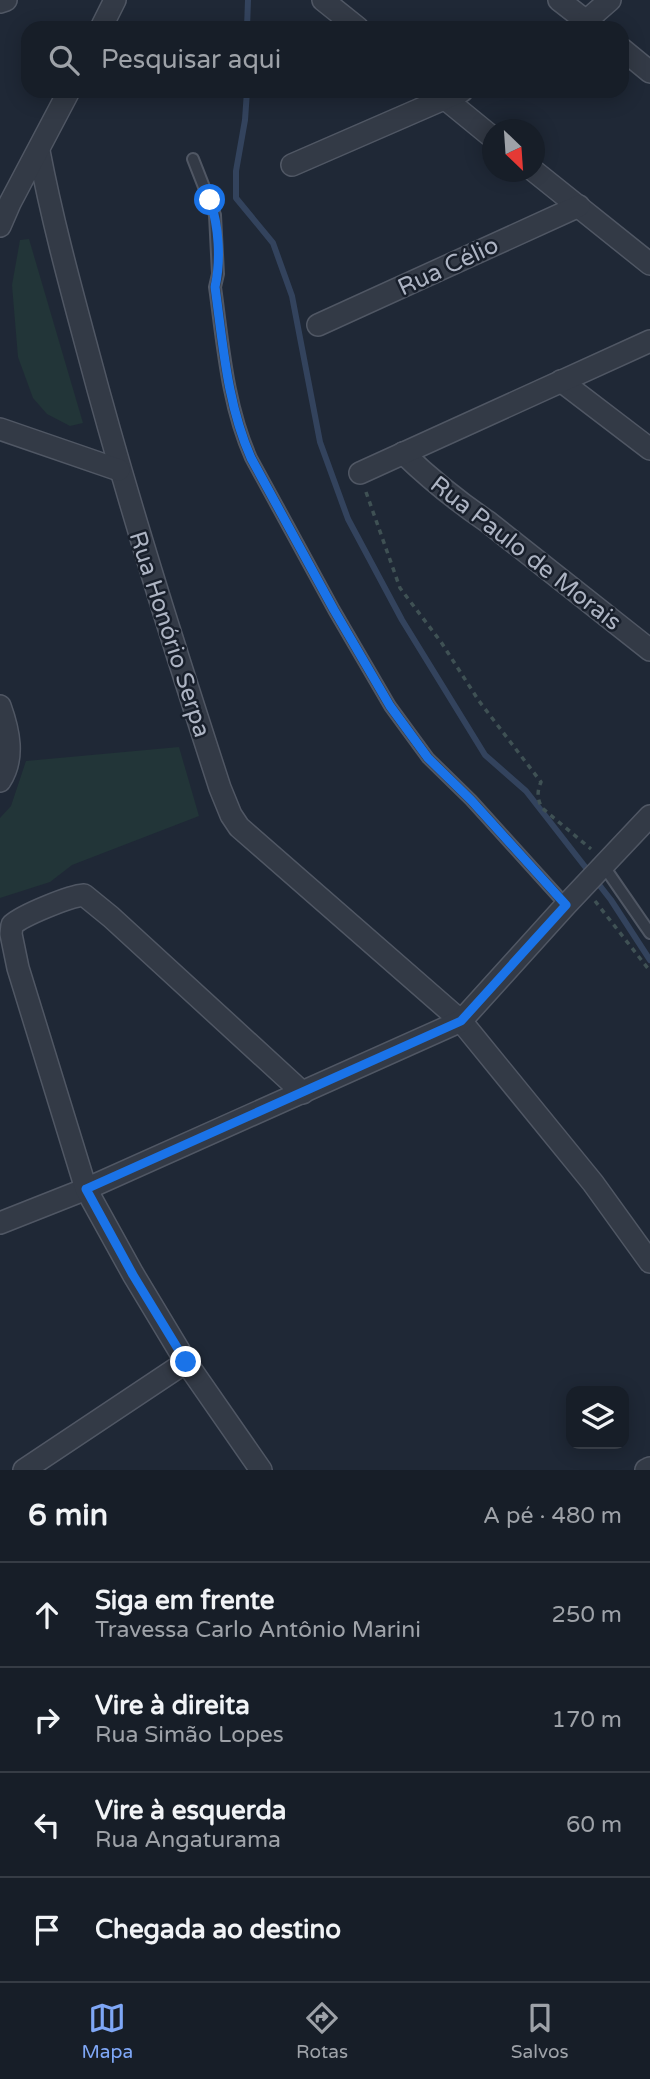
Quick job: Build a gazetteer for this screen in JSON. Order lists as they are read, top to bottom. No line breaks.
{"streets":{"street":["Rua Célio","Rua Paulo de Morais","Rua Honório Serpa"]},"north":"bottom right","page":{"search":"Pesquisar aqui","heading":["6 min","A pé · 480 m"],"list":[["Siga em frente","Travessa Carlo Antônio Marini","250 m"],["Vire à direita","Rua Simão Lopes","170 m"],["Vire à esquerda","Rua Angaturama","60 m"],"Chegada ao destino"],"nav":["Mapa","Rotas","Salvos"]}}
